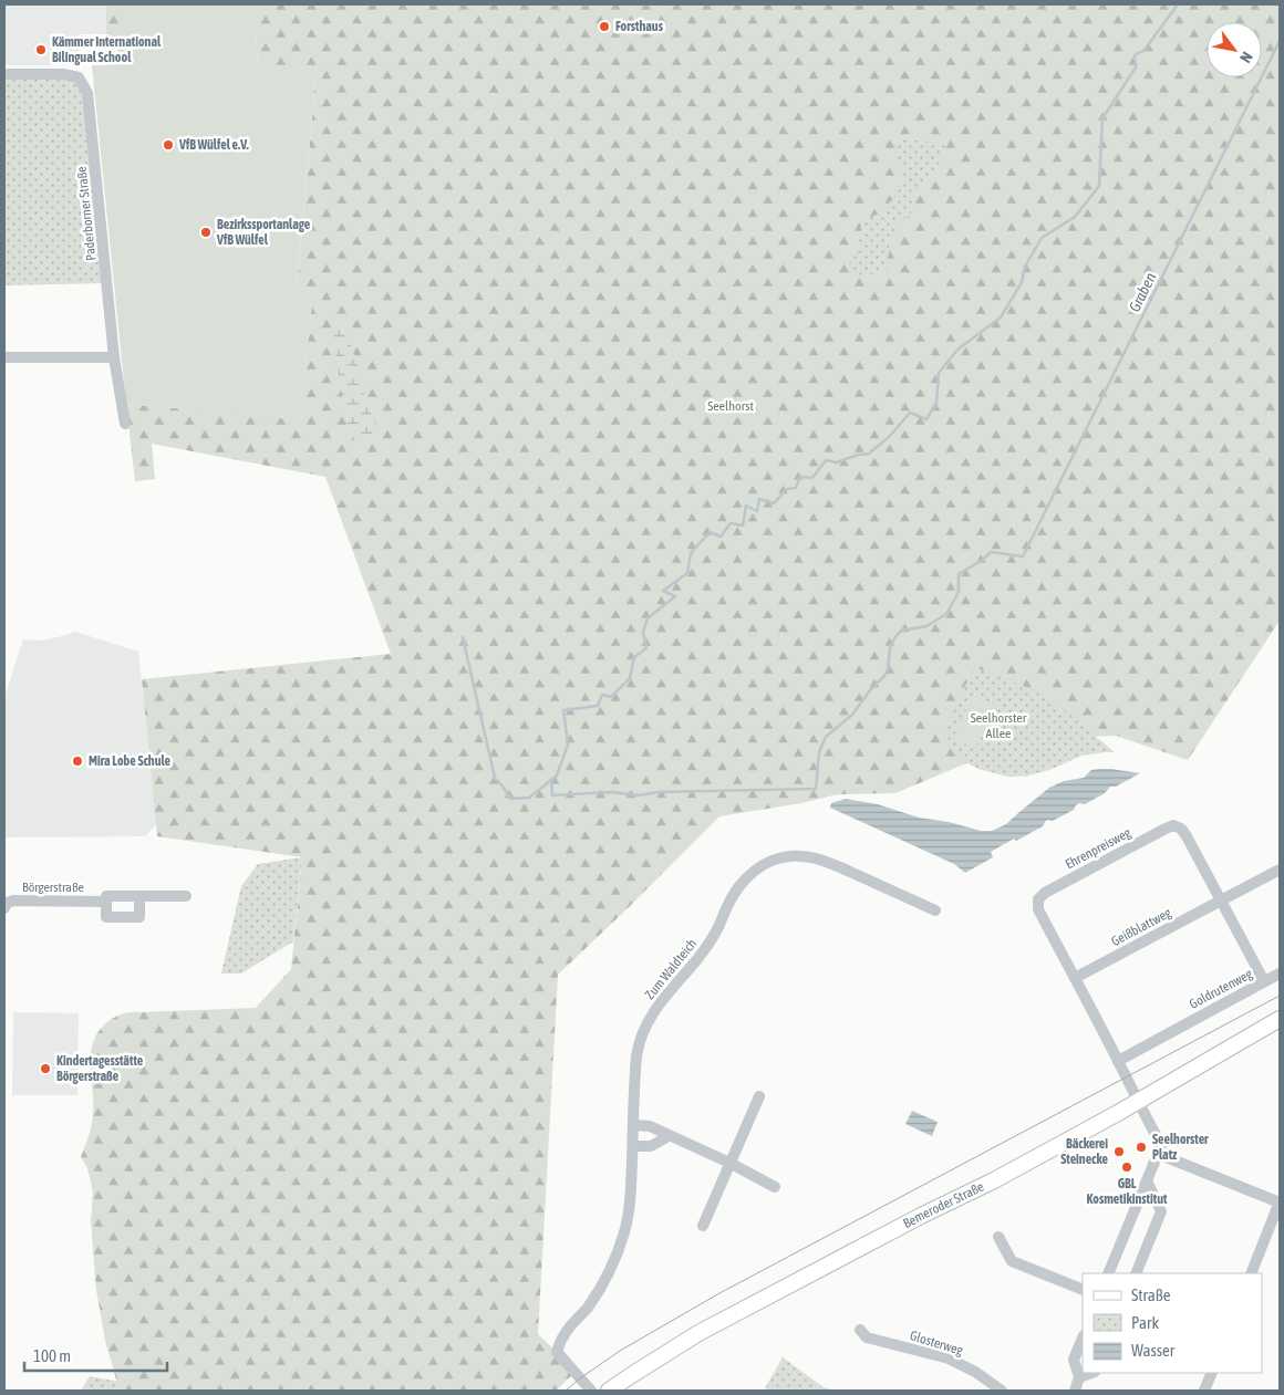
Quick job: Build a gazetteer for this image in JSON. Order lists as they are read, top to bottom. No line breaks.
{"streets":{"main road":["Bemeroder Straße"],"street":["Paderborner Straße","Ehrenpreisweg","Börgerstraße","Geißblattweg","Zum Waldteich","Goldrutenweg","Glosterweg"]},"crossings":[["Ehrenpreisweg","Geißblattweg"],["Ehrenpreisweg","Goldrutenweg"],["Geißblattweg","Goldrutenweg"]],"water":["Graben"],"parks":["Seelhorst","Seelhorster Allee"],"places":["Forsthaus","Kämmer International Bilingual School","VfB Wülfel e.V.","Bezirkssportanlage VfB Wülfel","Mira Lobe Schule","Kindertagesstätte Börgerstraße","Seelhorster Platz","Bäckerei Steinecke","GBL Kosmetikinstitut"],"legend":["Straße","Park","Wasser"],"scale_bar":"100 m","north":"bottom right"}
